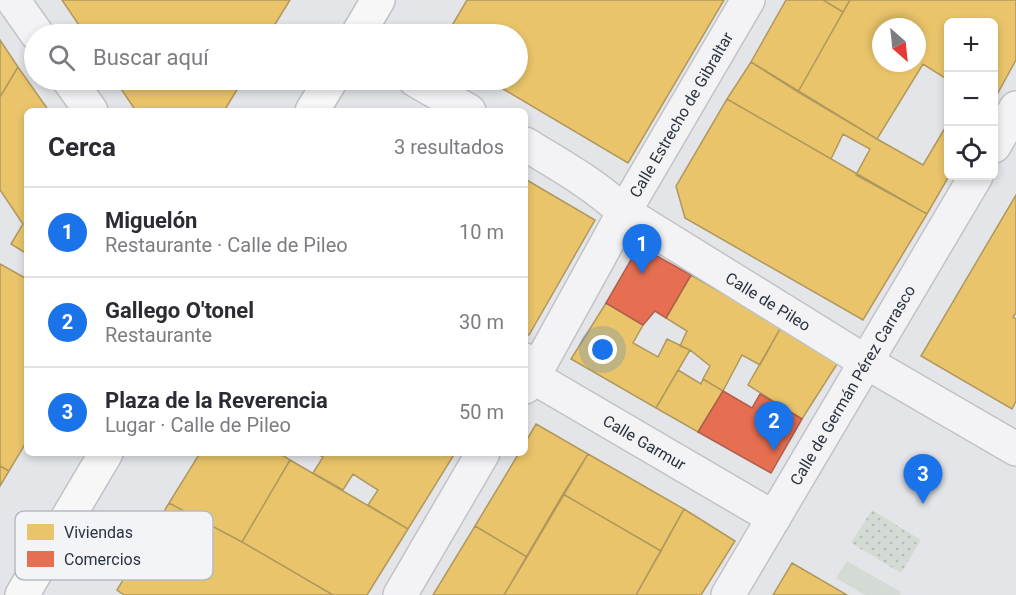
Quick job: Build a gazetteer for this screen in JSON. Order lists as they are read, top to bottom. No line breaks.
{"streets":{"street":["Calle Estrecho de Gibraltar","Calle de Pileo","Calle de Germán Pérez Carrasco","Calle Garmur"]},"crossings":[["Calle Estrecho de Gibraltar","Calle de Pileo"],["Calle Estrecho de Gibraltar","Calle Garmur"],["Calle de Pileo","Calle de Germán Pérez Carrasco"],["Calle de Germán Pérez Carrasco","Calle Garmur"]],"legend":["Viviendas","Comercios"],"north":"bottom right","page":{"map_buttons":["+","−"],"search":"Buscar aquí","heading":["Cerca","3 resultados"],"list":[{"mark":"1","name":"Miguelón","note":"Restaurante · Calle de Pileo","value":"10 m"},{"mark":"2","name":"Gallego O'tonel","note":"Restaurante","value":"30 m"},{"mark":"3","name":"Plaza de la Reverencia","note":"Lugar · Calle de Pileo","value":"50 m"}],"pins":["1","2","3"]}}
